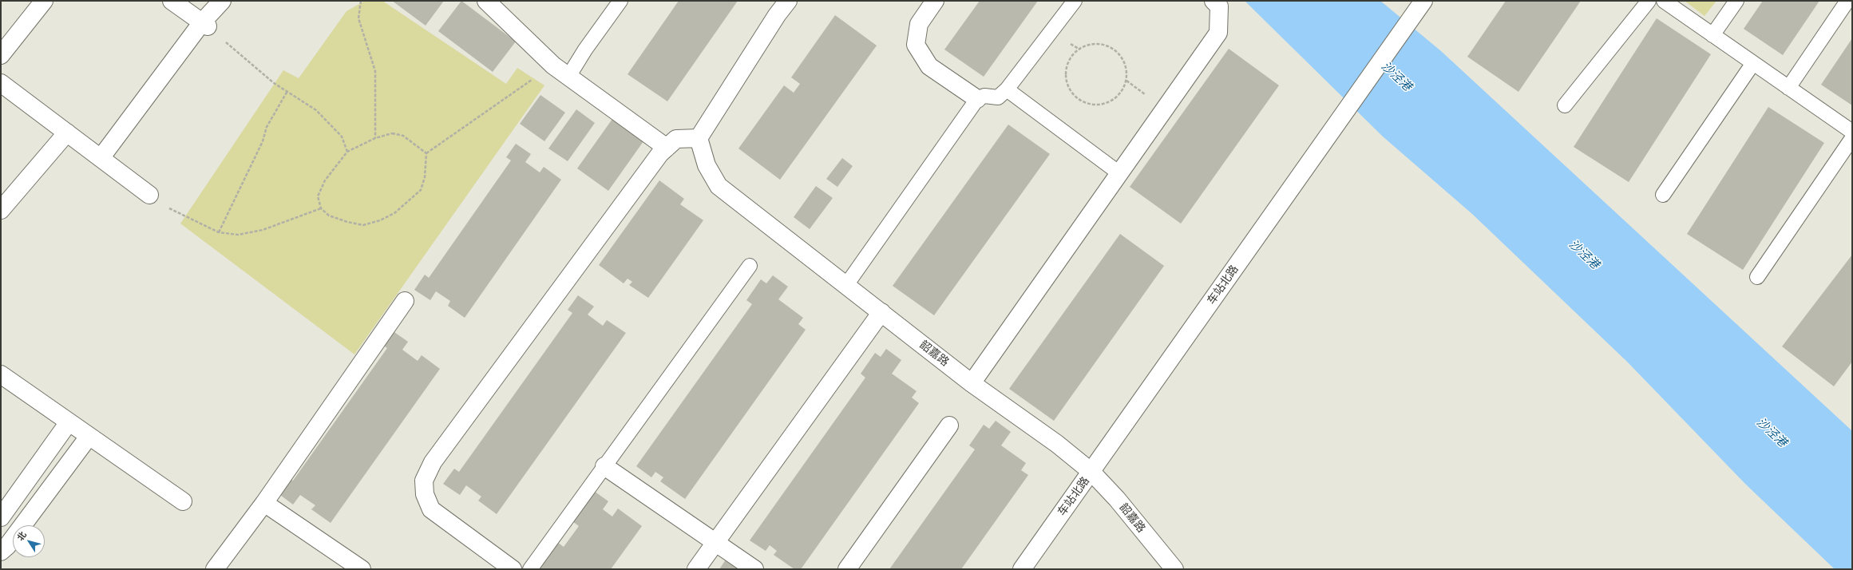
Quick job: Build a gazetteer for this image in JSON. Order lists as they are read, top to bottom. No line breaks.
{"streets":{"street":["车站北路","韶嘉路"]},"crossings":[["车站北路","韶嘉路"]],"water":["沙泾港"],"north":"top left"}
